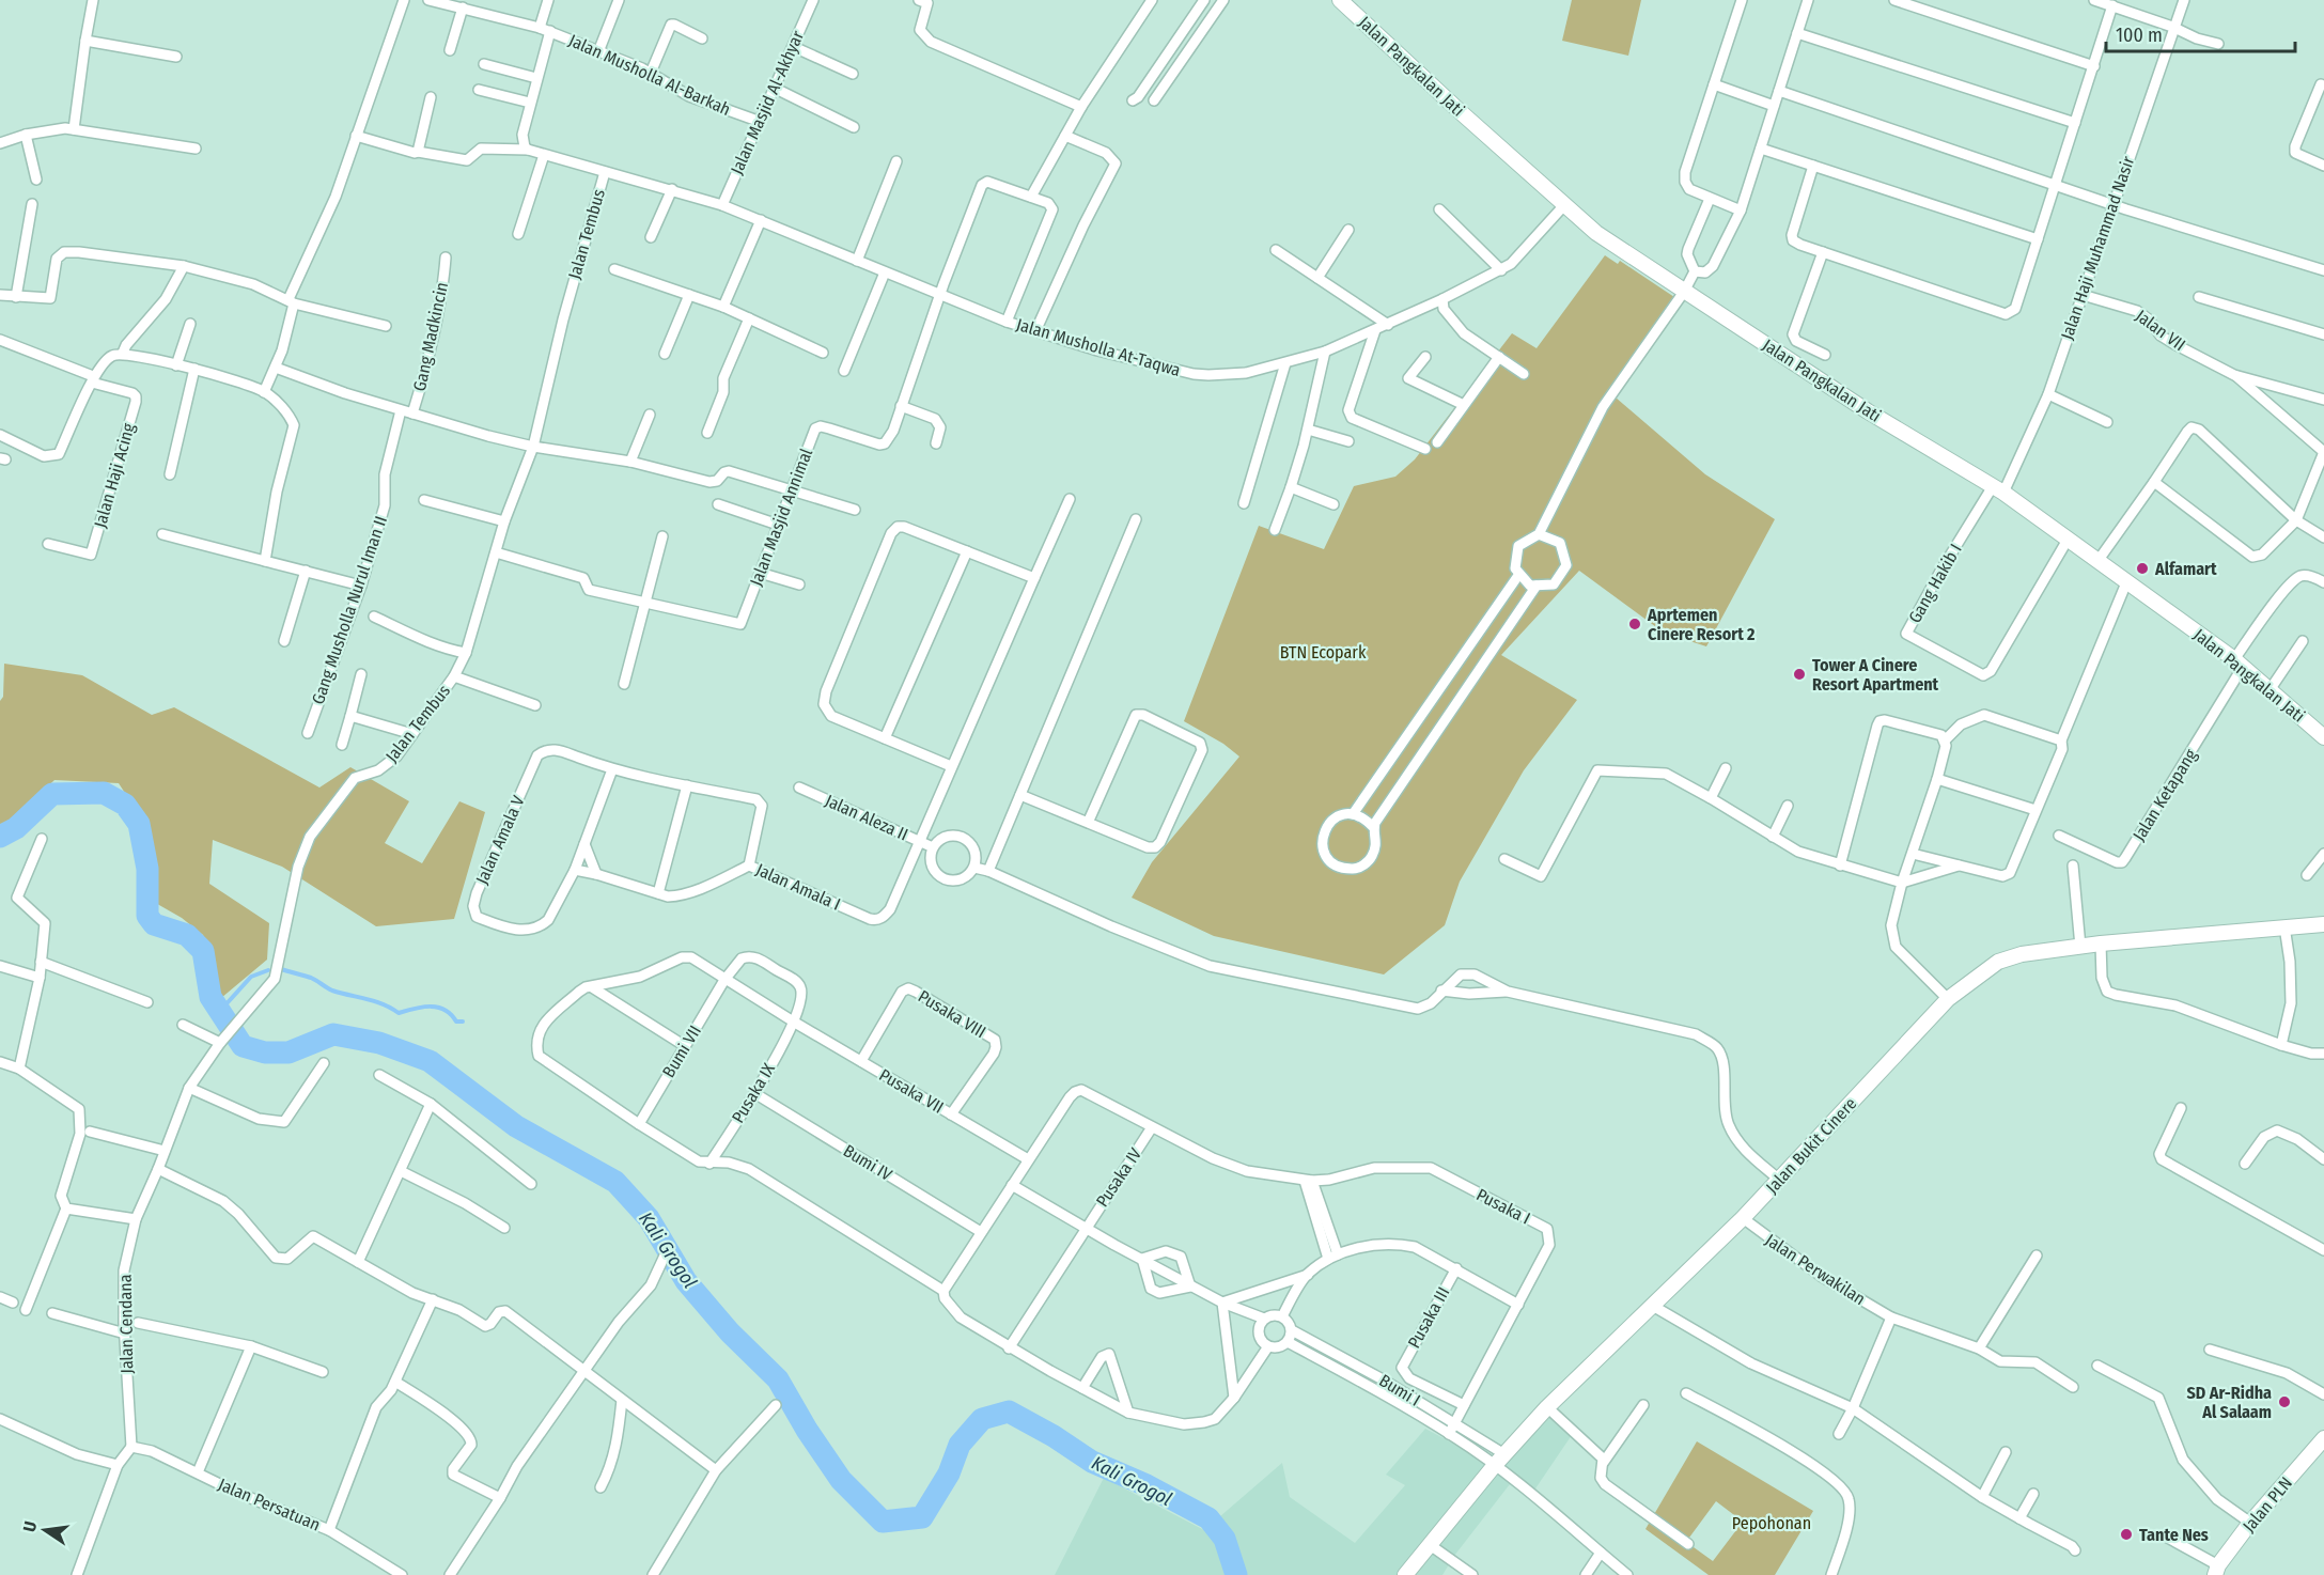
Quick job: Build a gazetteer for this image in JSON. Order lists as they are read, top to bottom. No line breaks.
{"streets":{"main road":["Jalan Pangkalan Jati","Jalan Bukit Cinere","Jalan PLN"],"street":["Jalan Musholla Al-Barkah","Jalan Masjid Al-Akhyar","Jalan Tembus","Jalan Haji Muhammad Nasir","Jalan VII","Gang Madkincin","Jalan Musholla At-Taqwa","Jalan Haji Acing","Jalan Masjid Annimal","Gang Hakib I","Gang Musholla Nurul Iman II","Jalan Ketapang","Jalan Aleza II","Jalan Amala V","Jalan Amala I","Pusaka VIII","Bumi VII","Pusaka VII","Pusaka IX","Bumi IV","Pusaka IV","Pusaka I","Jalan Perwakilan","Pusaka III","Jalan Cendana","Bumi I","Jalan Persatuan"]},"crossings":[["Jalan Pangkalan Jati","Jalan Haji Muhammad Nasir"],["Jalan Pangkalan Jati","Jalan Musholla At-Taqwa"],["Jalan Pangkalan Jati","Gang Hakib I"],["Jalan Pangkalan Jati","Jalan Ketapang"],["Jalan Musholla Al-Barkah","Jalan Masjid Al-Akhyar"],["Jalan Masjid Al-Akhyar","Jalan Musholla At-Taqwa"],["Jalan Tembus","Jalan Musholla At-Taqwa"],["Jalan Tembus","Jalan Cendana"],["Jalan Haji Muhammad Nasir","Jalan VII"],["Jalan Haji Muhammad Nasir","Gang Hakib I"],["Jalan Musholla At-Taqwa","Jalan Masjid Annimal"],["Jalan Aleza II","Jalan Amala I"],["Jalan Amala V","Jalan Amala I"],["Pusaka VIII","Pusaka VII"],["Bumi VII","Pusaka VII"],["Bumi VII","Pusaka IX"],["Pusaka VII","Pusaka IX"],["Pusaka IX","Bumi IV"],["Jalan Bukit Cinere","Jalan Perwakilan"],["Jalan Bukit Cinere","Bumi I"],["Pusaka I","Pusaka III"],["Pusaka I","Bumi I"],["Jalan Cendana","Jalan Persatuan"]],"water":["Kali Grogol"],"parks":["BTN Ecopark","Pepohonan"],"places":["Alfamart","Aprtemen Cinere Resort 2","Tower A Cinere Resort Apartment","SD Ar-Ridha Al Salaam","Tante Nes"],"scale_bar":"100 m","north":"left"}
